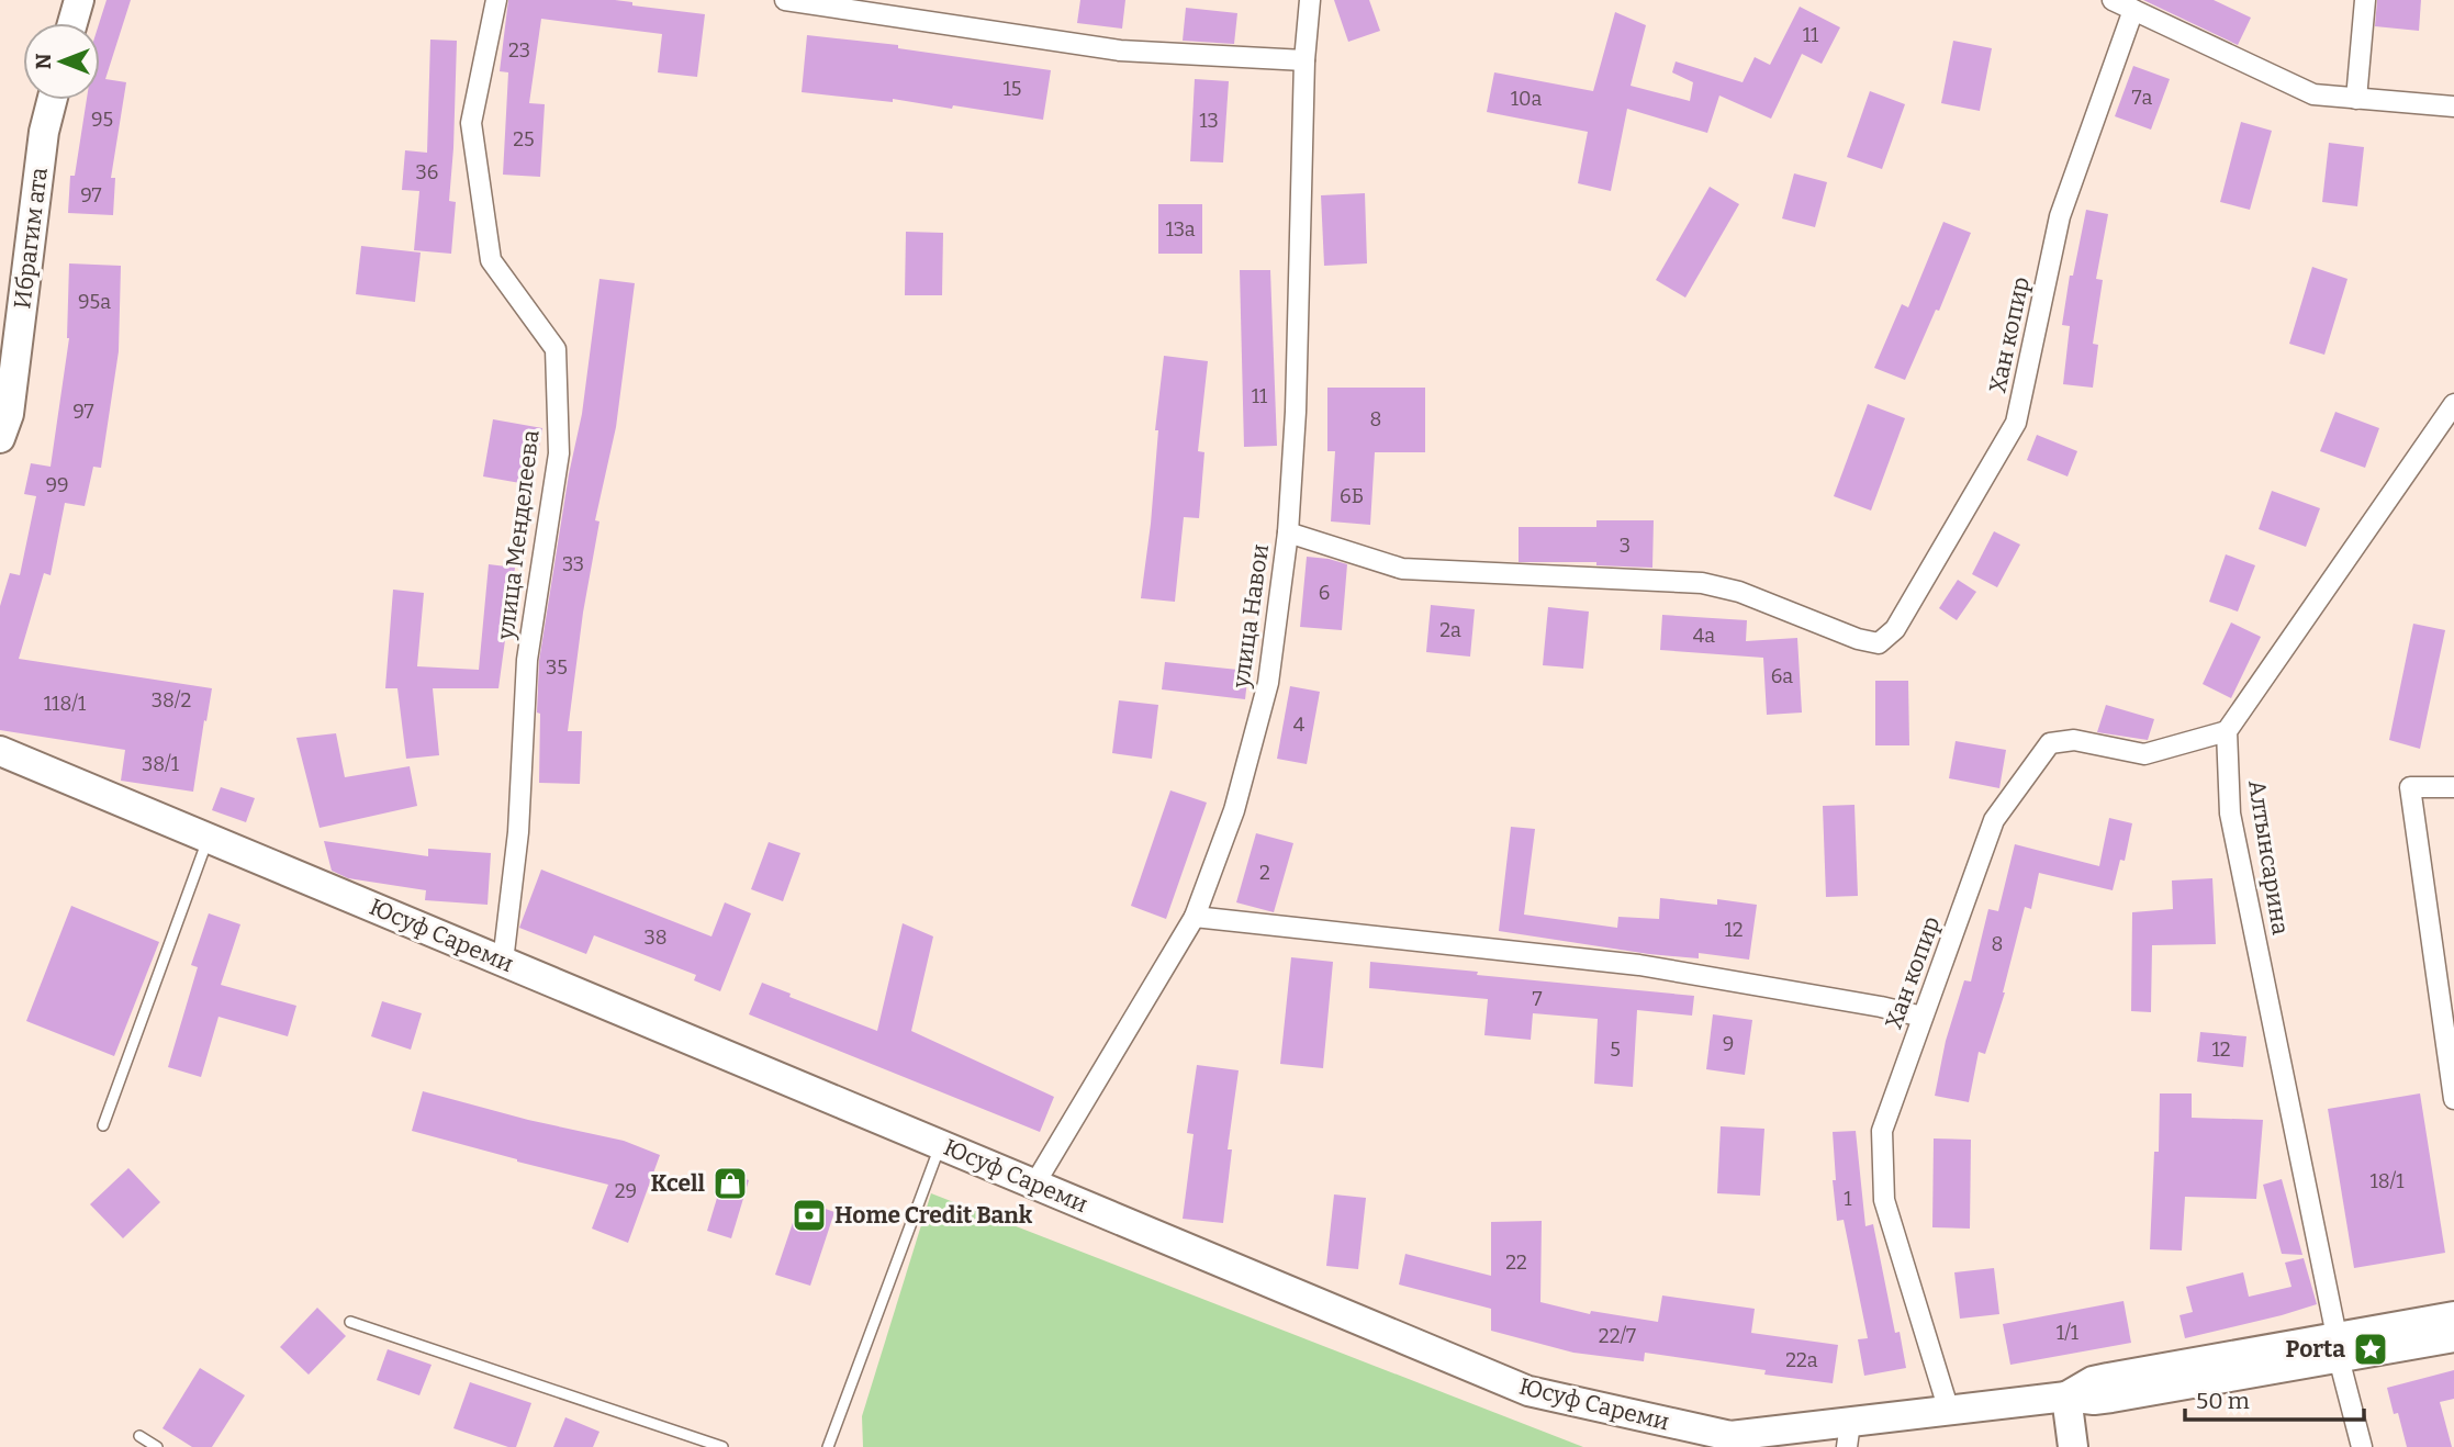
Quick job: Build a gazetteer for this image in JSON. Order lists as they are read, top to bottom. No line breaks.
{"streets":{"main road":["Ибрагим ата","Юсуф Сареми"],"street":["Хан копир","улица Менделеева","улица Навои","Алтынсарина"]},"crossings":[["Хан копир","улица Навои"],["Хан копир","Алтынсарина"],["Хан копир","Юсуф Сареми"],["улица Менделеева","Юсуф Сареми"],["улица Навои","Юсуф Сареми"],["Алтынсарина","Юсуф Сареми"]],"places":{"shop":["Kcell"],"bank":["Home Credit Bank"],"place":["Porta"]},"house_numbers":["11","23","15","7а","10а","95","13","25","36","97","13а","95а","11","97","8","99","6Б","3","33","6","2а","4а","35","6а","38/2","118/1","4","38/1","2","12","38","8","7","9","5","12","18/1","29","1","22","1/1","22/7","22а"],"scale_bar":"50 m","north":"left"}
